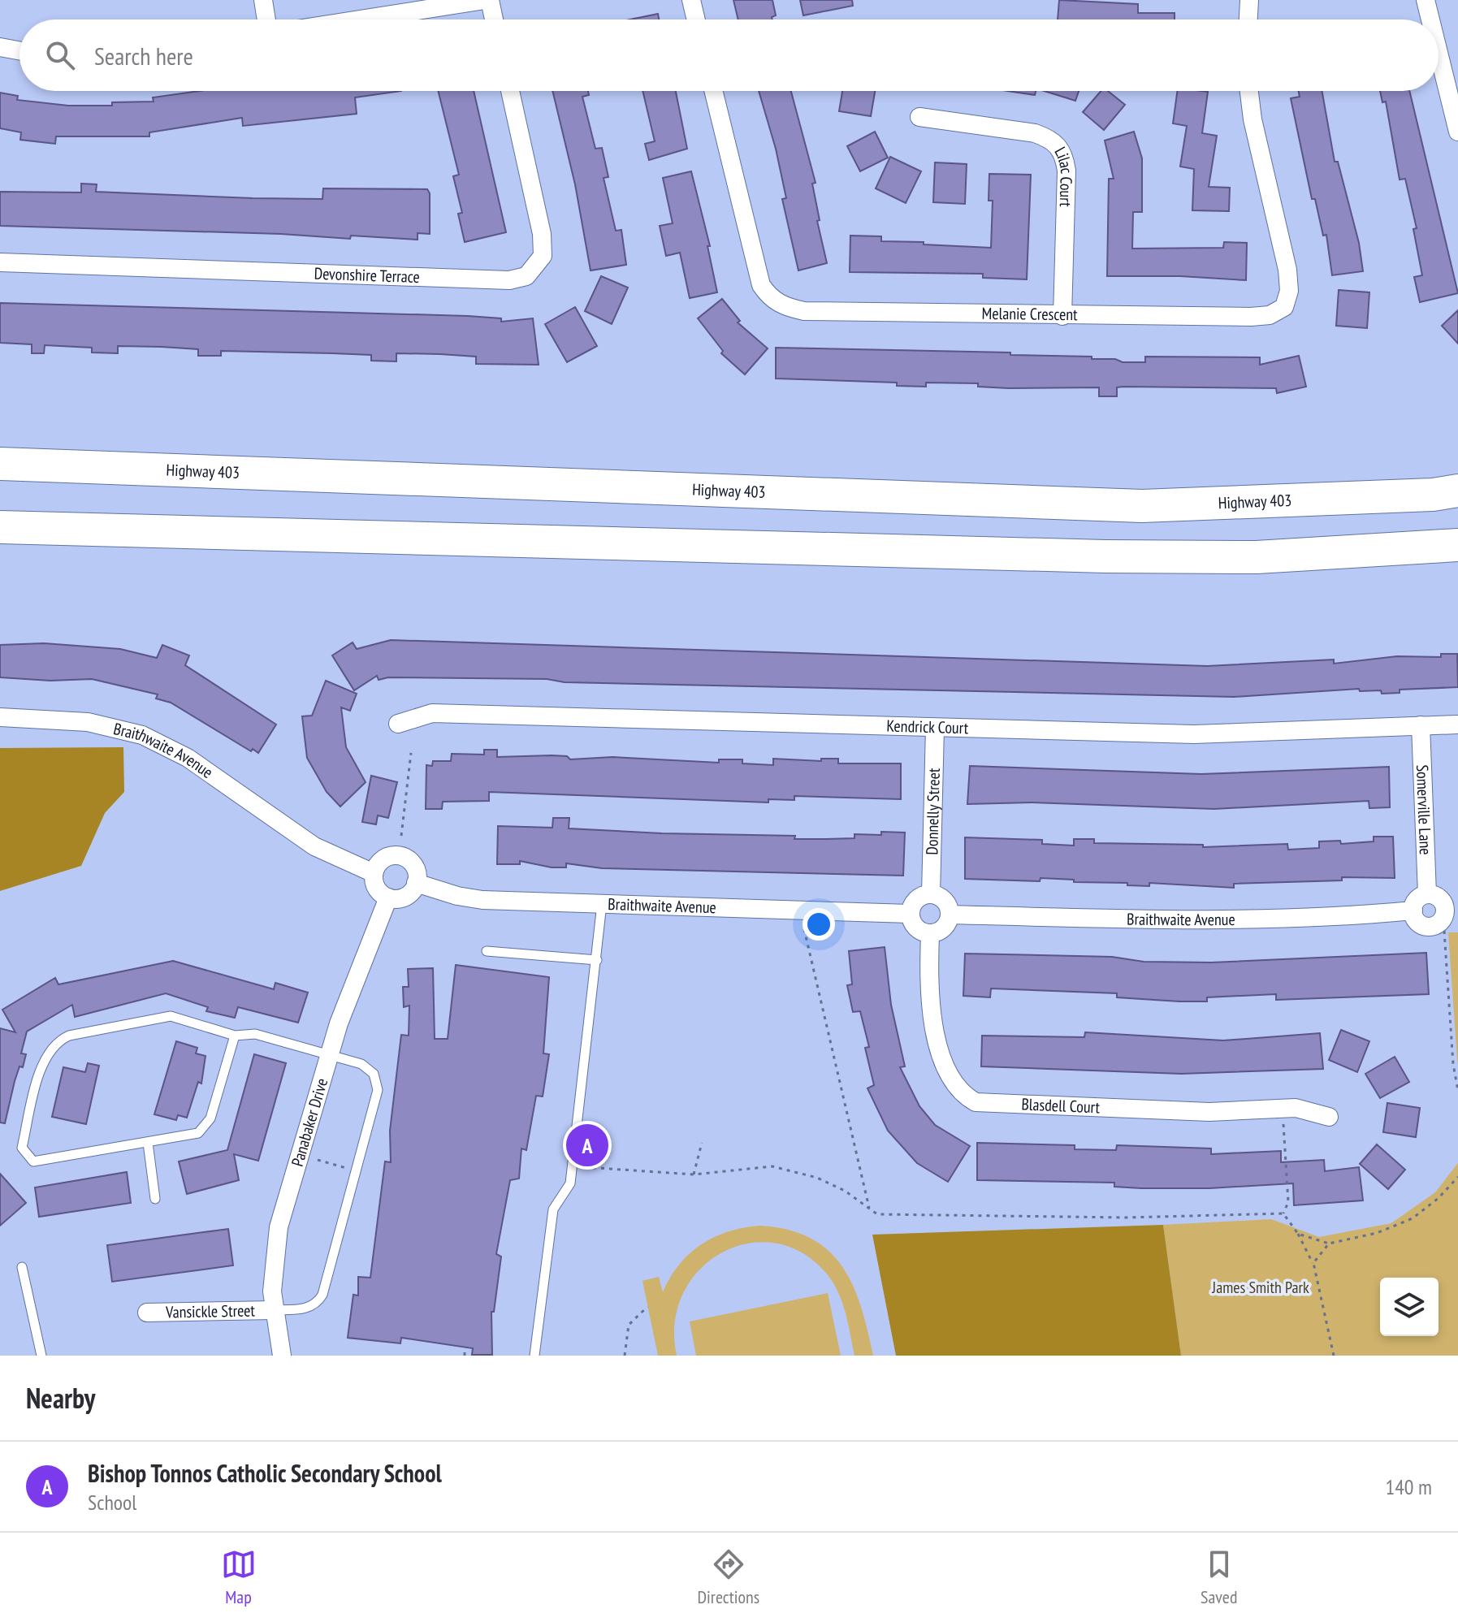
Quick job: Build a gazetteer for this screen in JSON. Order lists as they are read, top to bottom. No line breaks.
{"streets":{"highway":["Highway 403"],"street":["Lilac Court","Devonshire Terrace","Melanie Crescent","Kendrick Court","Braithwaite Avenue","Somerville Lane","Donnelly Street","Blasdell Court","Panabaker Drive","Vansickle Street"]},"crossings":[["Lilac Court","Melanie Crescent"],["Kendrick Court","Somerville Lane"],["Kendrick Court","Donnelly Street"],["Braithwaite Avenue","Somerville Lane"],["Braithwaite Avenue","Donnelly Street"],["Braithwaite Avenue","Blasdell Court"],["Braithwaite Avenue","Panabaker Drive"],["Donnelly Street","Blasdell Court"],["Panabaker Drive","Vansickle Street"]],"parks":["James Smith Park"],"page":{"search":"Search here","pins":"A","heading":"Nearby","list":[{"mark":"A","name":"Bishop Tonnos Catholic Secondary School","note":"School","value":"140 m"}],"nav":["Map","Directions","Saved"]}}
